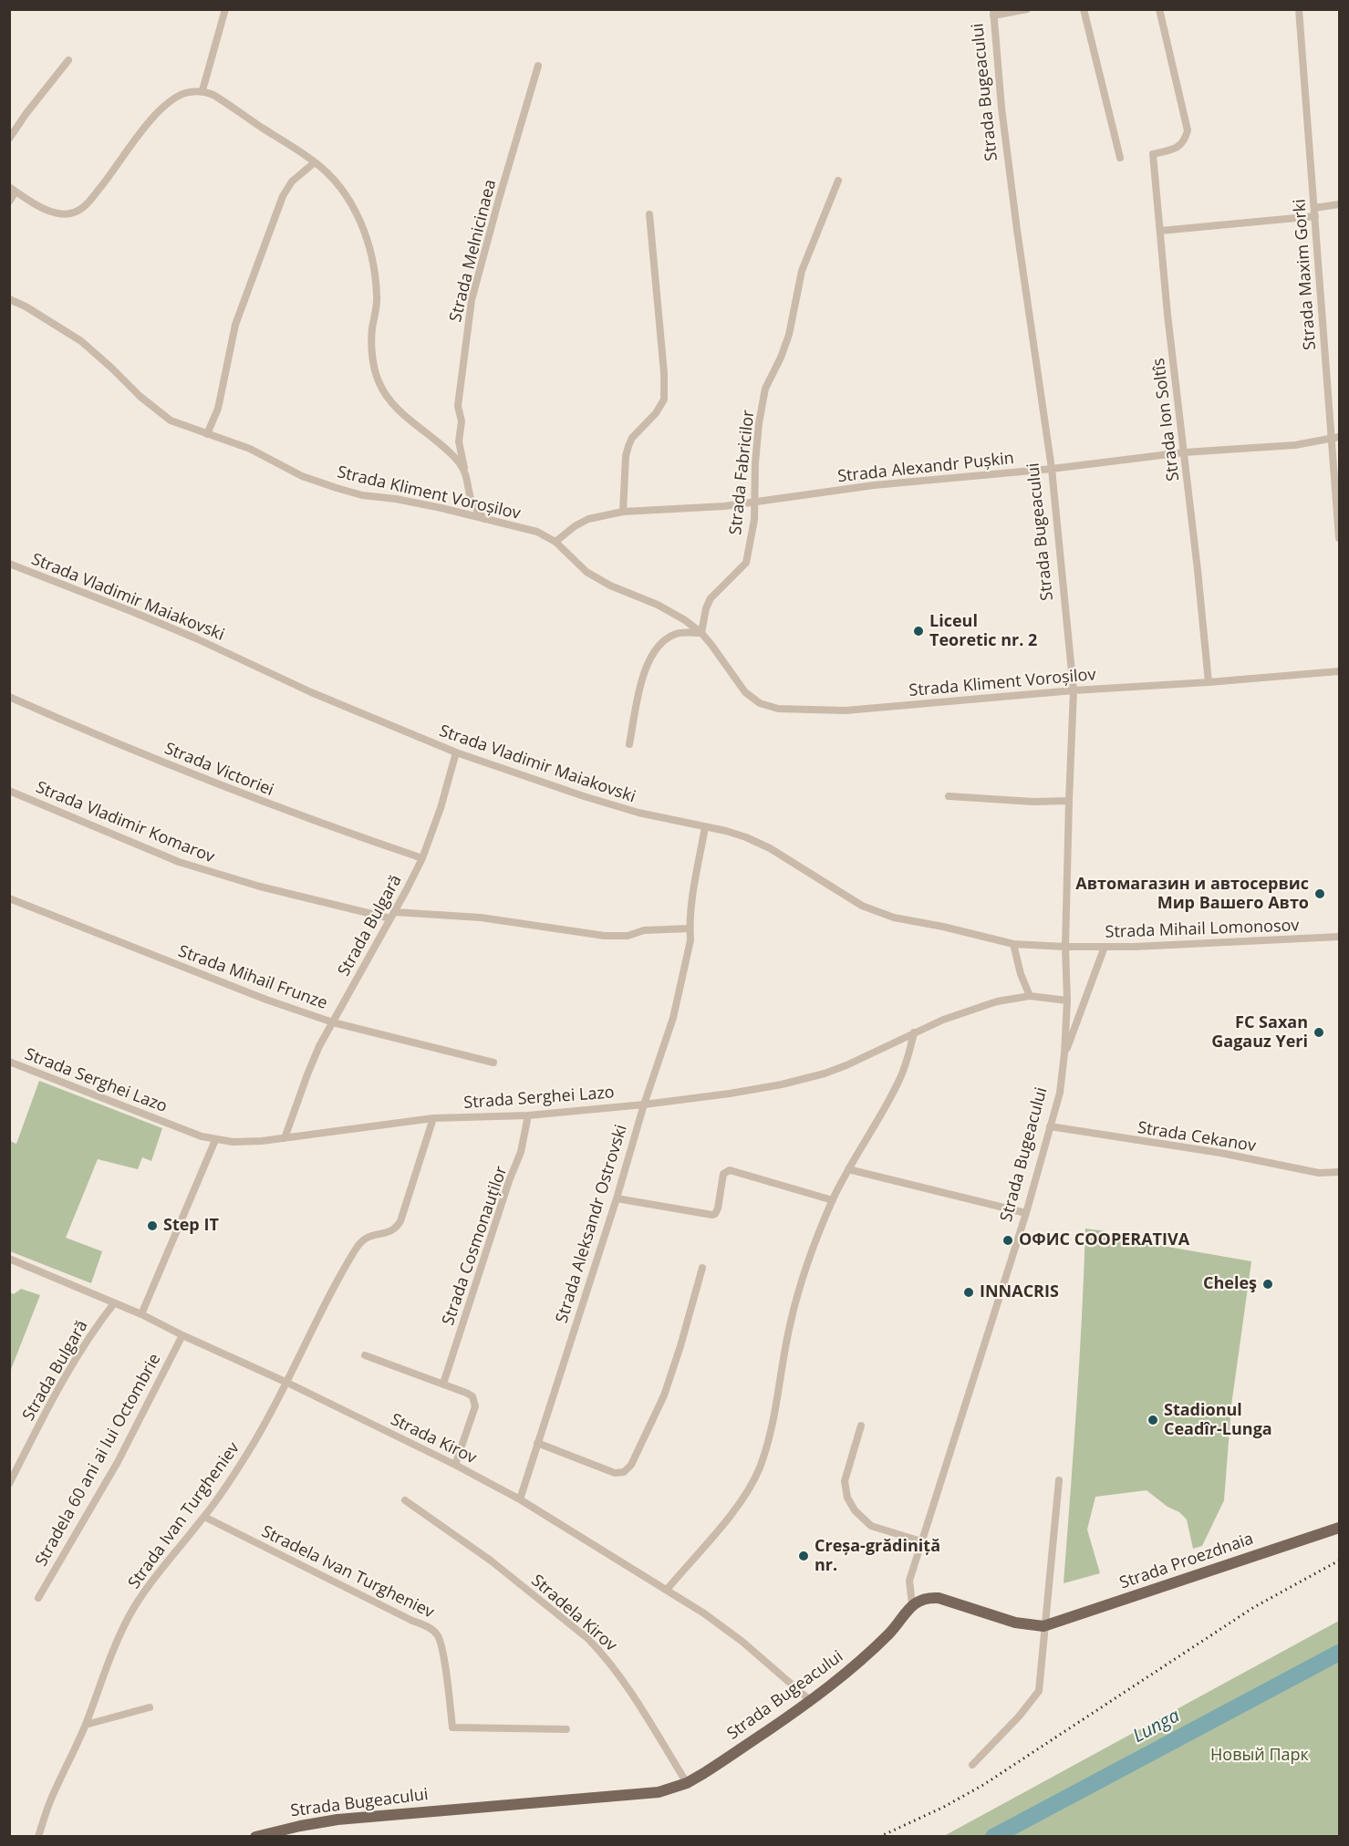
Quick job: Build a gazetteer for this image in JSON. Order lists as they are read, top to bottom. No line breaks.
{"streets":{"main road":["Strada Bugeacului","Strada Proezdnaia"],"street":["Strada Melnicinaea","Strada Maxim Gorki","Strada Ion Soltîs","Strada Alexandr Pușkin","Strada Fabricilor","Strada Kliment Voroșilov","Strada Vladimir Maiakovski","Strada Victoriei","Strada Vladimir Komarov","Strada Bulgară","Strada Mihail Lomonosov","Strada Mihail Frunze","Strada Serghei Lazo","Strada Cekanov","Strada Aleksandr Ostrovski","Strada Cosmonauților","Strada Kirov","Stradela 60 ani ai lui Octombrie","Strada Ivan Turgheniev","Stradela Ivan Turgheniev","Stradela Kirov"]},"crossings":[["Strada Bugeacului","Strada Alexandr Pușkin"],["Strada Bugeacului","Strada Kliment Voroșilov"],["Strada Bugeacului","Strada Vladimir Maiakovski"],["Strada Bugeacului","Strada Mihail Lomonosov"],["Strada Bugeacului","Strada Serghei Lazo"],["Strada Bugeacului","Strada Cekanov"],["Strada Bugeacului","Strada Kirov"],["Strada Bugeacului","Strada Proezdnaia"],["Strada Bugeacului","Stradela Kirov"],["Strada Melnicinaea","Strada Kliment Voroșilov"],["Strada Maxim Gorki","Strada Alexandr Pușkin"],["Strada Ion Soltîs","Strada Alexandr Pușkin"],["Strada Ion Soltîs","Strada Kliment Voroșilov"],["Strada Alexandr Pușkin","Strada Fabricilor"],["Strada Alexandr Pușkin","Strada Kliment Voroșilov"],["Strada Fabricilor","Strada Kliment Voroșilov"],["Strada Vladimir Maiakovski","Strada Bulgară"],["Strada Vladimir Maiakovski","Strada Mihail Lomonosov"],["Strada Vladimir Maiakovski","Strada Aleksandr Ostrovski"],["Strada Victoriei","Strada Bulgară"],["Strada Vladimir Komarov","Strada Bulgară"],["Strada Vladimir Komarov","Strada Aleksandr Ostrovski"],["Strada Bulgară","Strada Mihail Frunze"],["Strada Bulgară","Strada Serghei Lazo"],["Strada Bulgară","Strada Kirov"],["Strada Serghei Lazo","Strada Aleksandr Ostrovski"],["Strada Serghei Lazo","Strada Cosmonauților"],["Strada Serghei Lazo","Strada Ivan Turgheniev"],["Strada Aleksandr Ostrovski","Strada Kirov"],["Strada Kirov","Stradela 60 ani ai lui Octombrie"],["Strada Kirov","Strada Ivan Turgheniev"],["Strada Ivan Turgheniev","Stradela Ivan Turgheniev"]],"water":["Lunga"],"parks":["Новый Парк"],"places":["Liceul Teoretic nr. 2","Автомагазин и автосервис Мир Вашего Авто","FC Saxan Gagauz Yeri","Step IT","ОФИС COOPERATIVA","Cheleş","INNACRIS","Stadionul Ceadîr-Lunga","Creșa-grădiniță nr."]}
